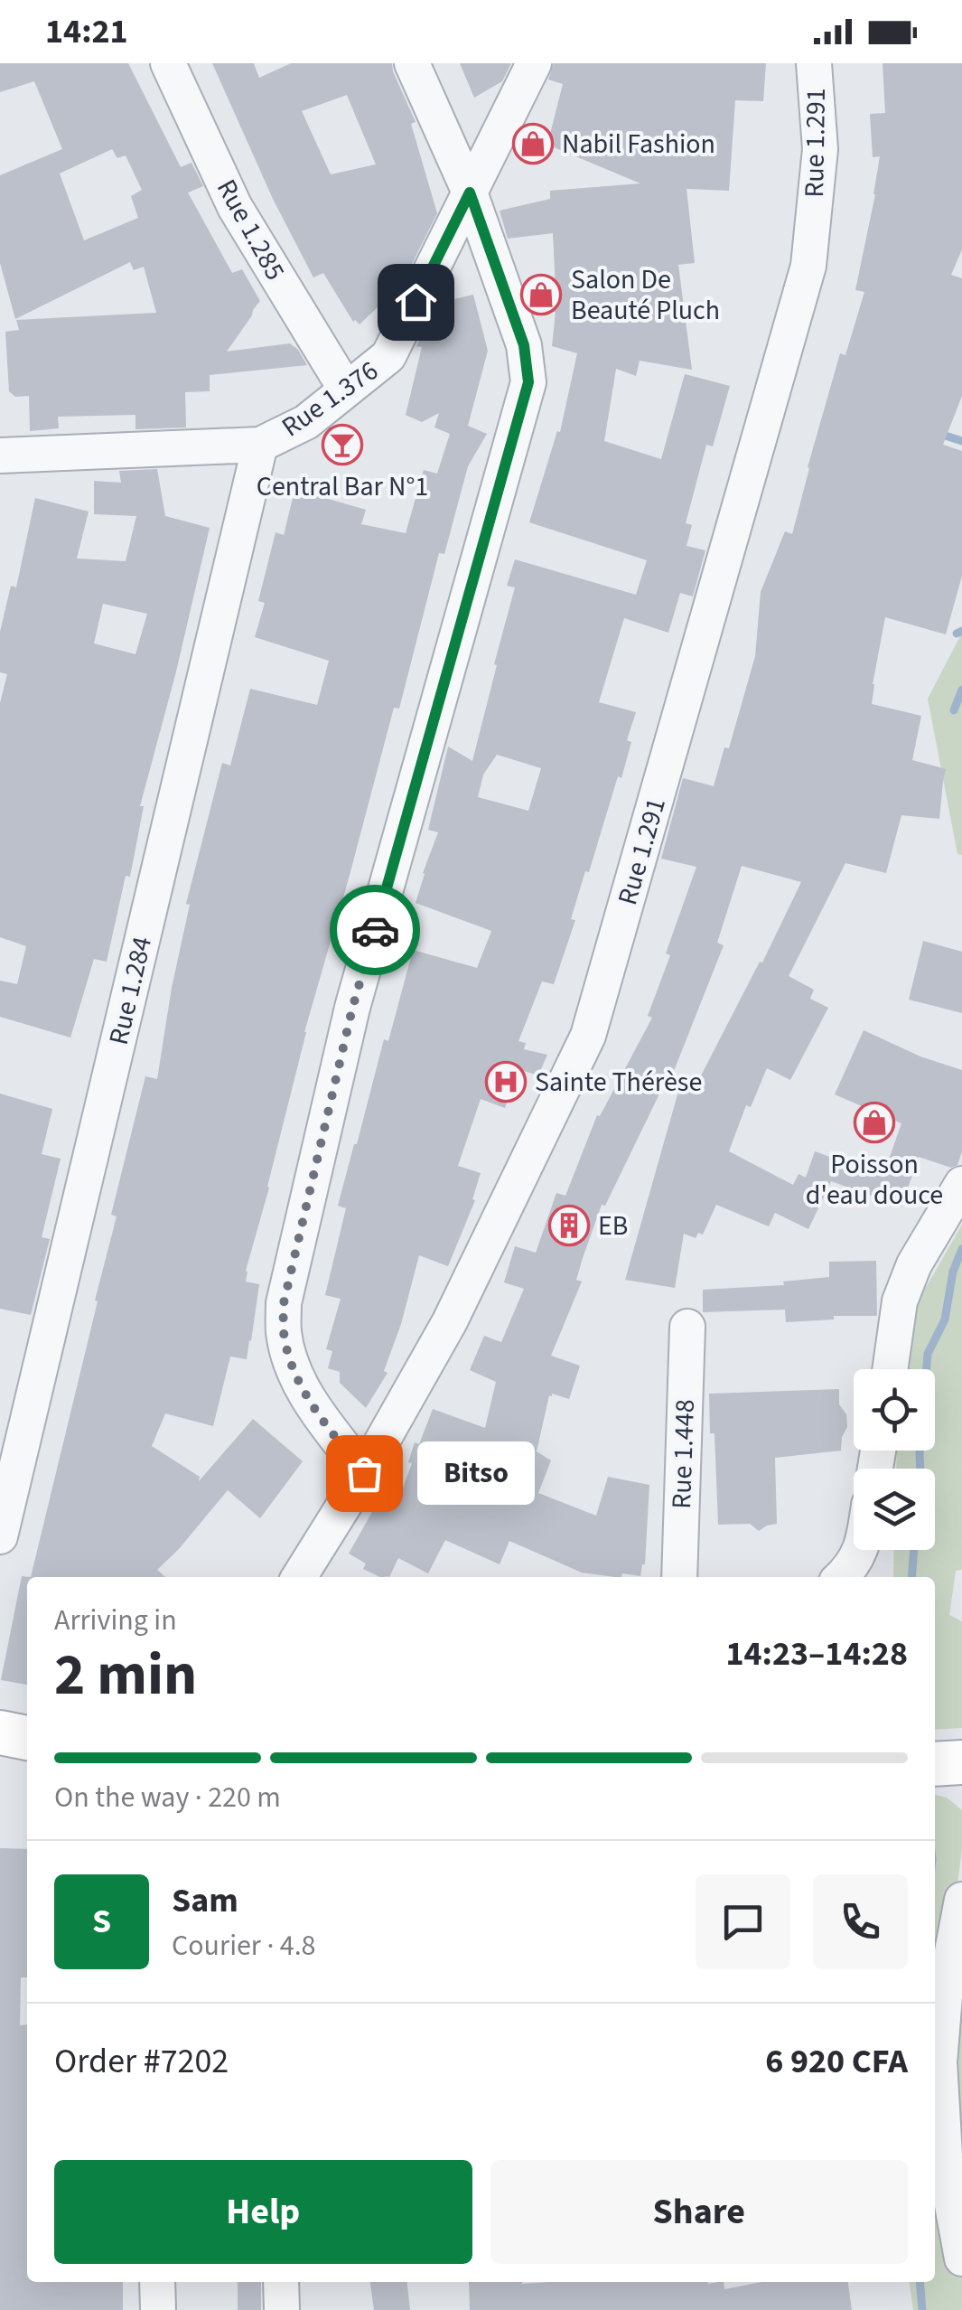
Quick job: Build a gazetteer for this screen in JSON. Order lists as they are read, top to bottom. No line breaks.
{"streets":{"street":["Rue 1.291","Rue 1.285","Rue 1.376","Rue 1.284","Rue 1.448"]},"crossings":[["Rue 1.285","Rue 1.376"],["Rue 1.376","Rue 1.284"]],"places":{"shop":["Nabil Fashion","Salon De Beauté Pluch","Poisson d'eau douce"],"bar":["Central Bar N°1"],"hospital":["Sainte Thérèse"],"building":["EB"],"other":["Bitso"]},"page":{"status":"14:21","bubble":"Bitso","heading":["2 min","Arriving in","14:23–14:28"],"panel":["Sam","Courier · 4.8","Order #7202","6 920 CFA"],"bar":"On the way · 220 m","round":"S","buttons":["Help","Share"]}}
